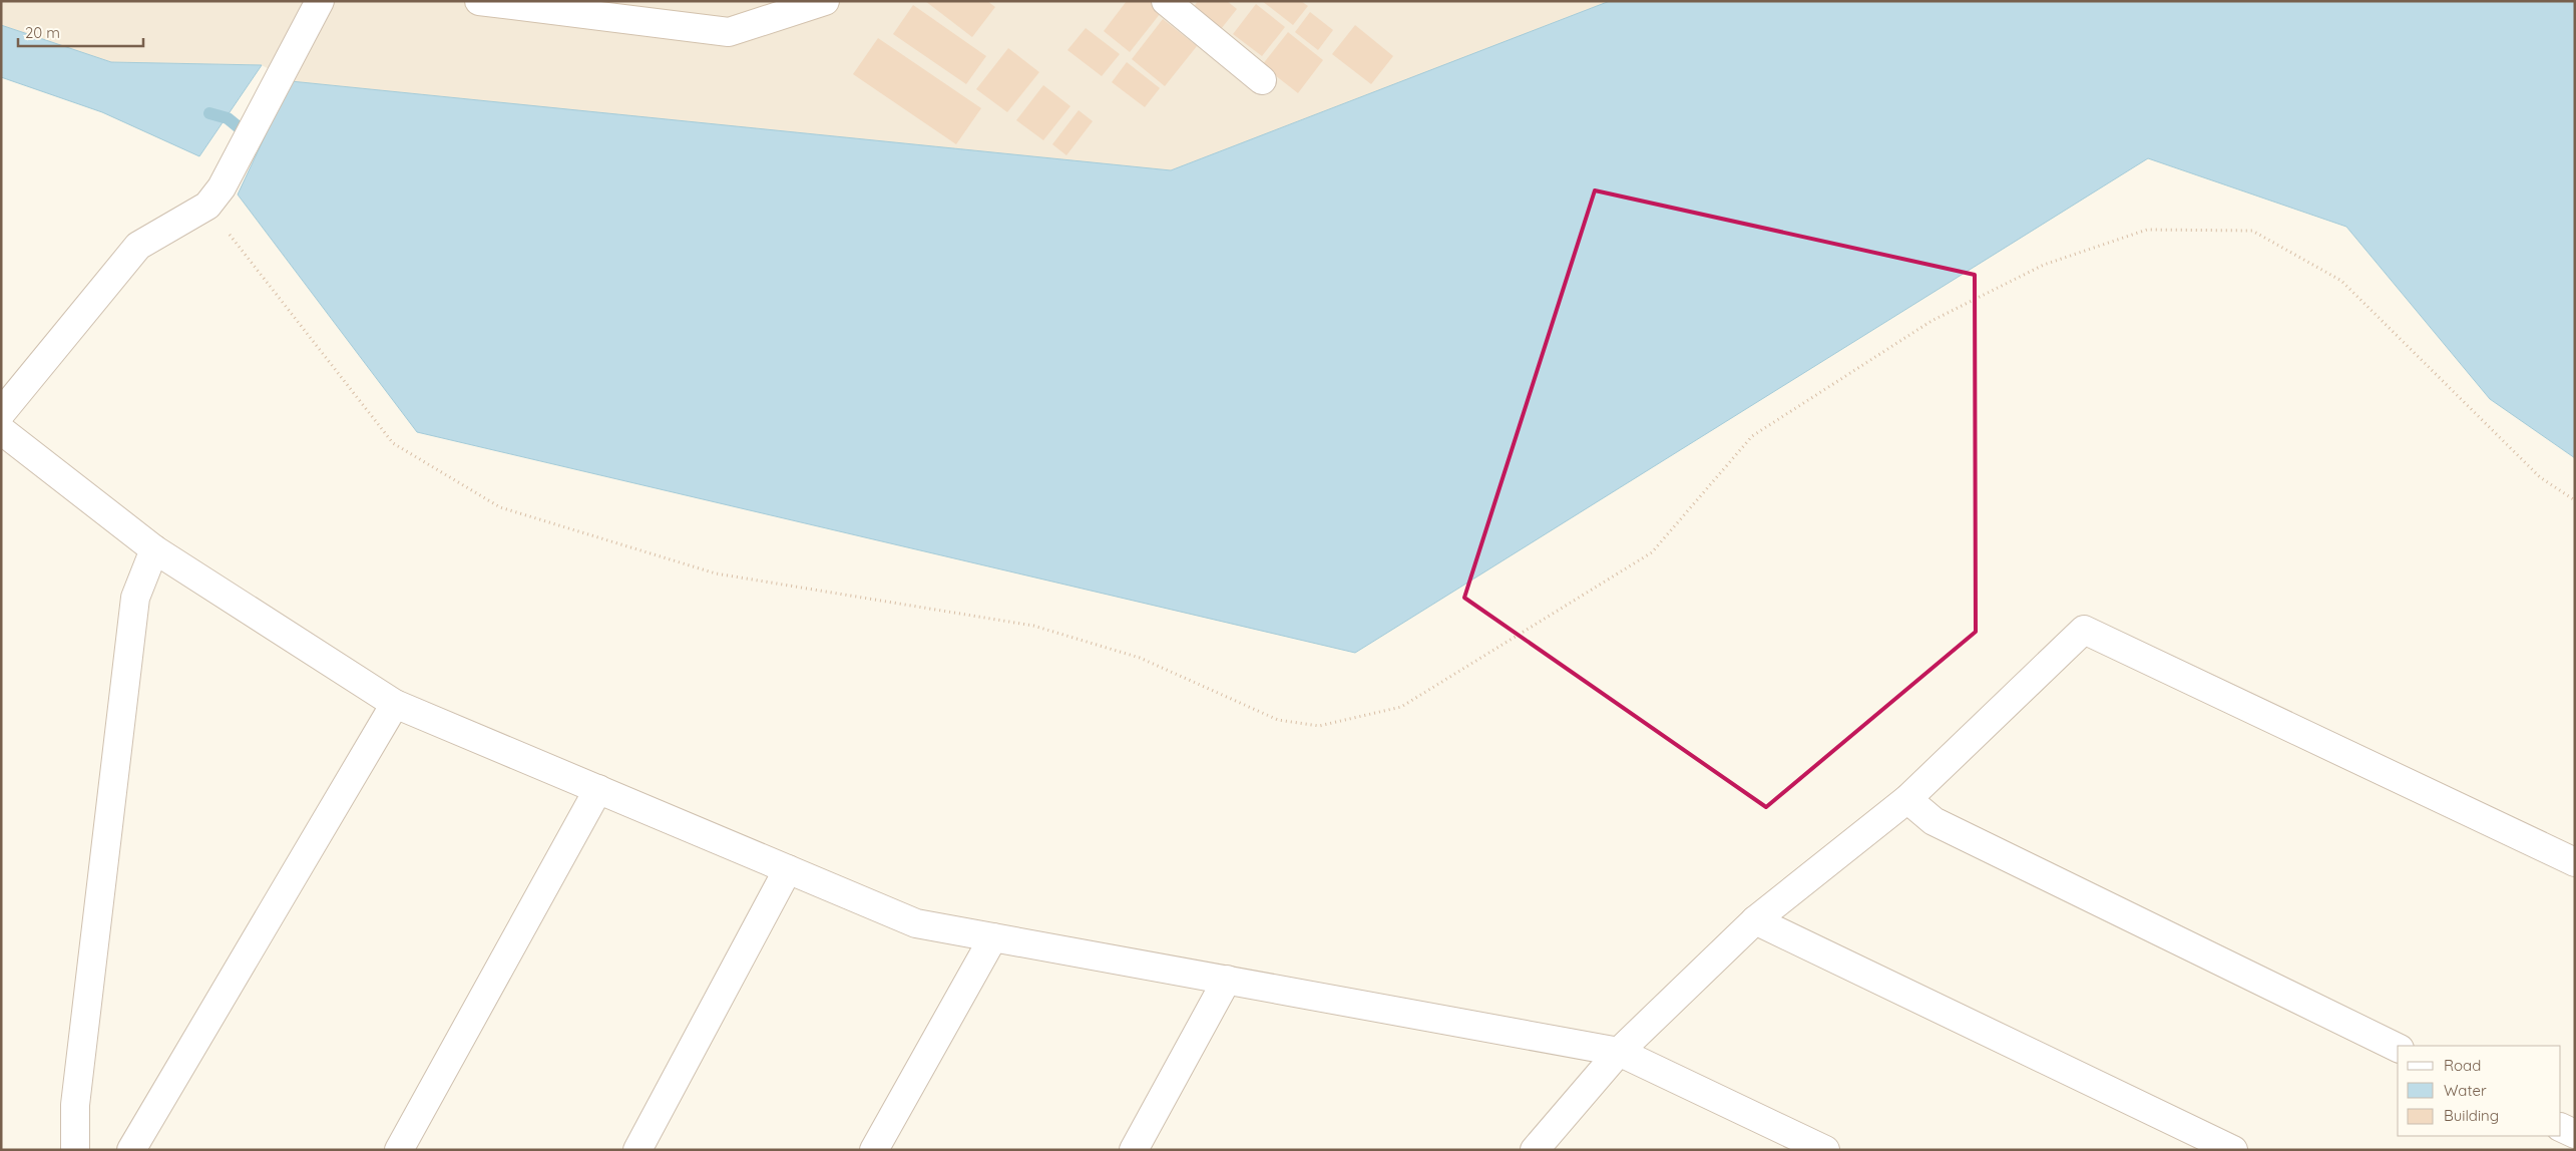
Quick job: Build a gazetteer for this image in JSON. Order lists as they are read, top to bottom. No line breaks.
{"legend":["Road","Water","Building"],"scale_bar":"20 m"}
